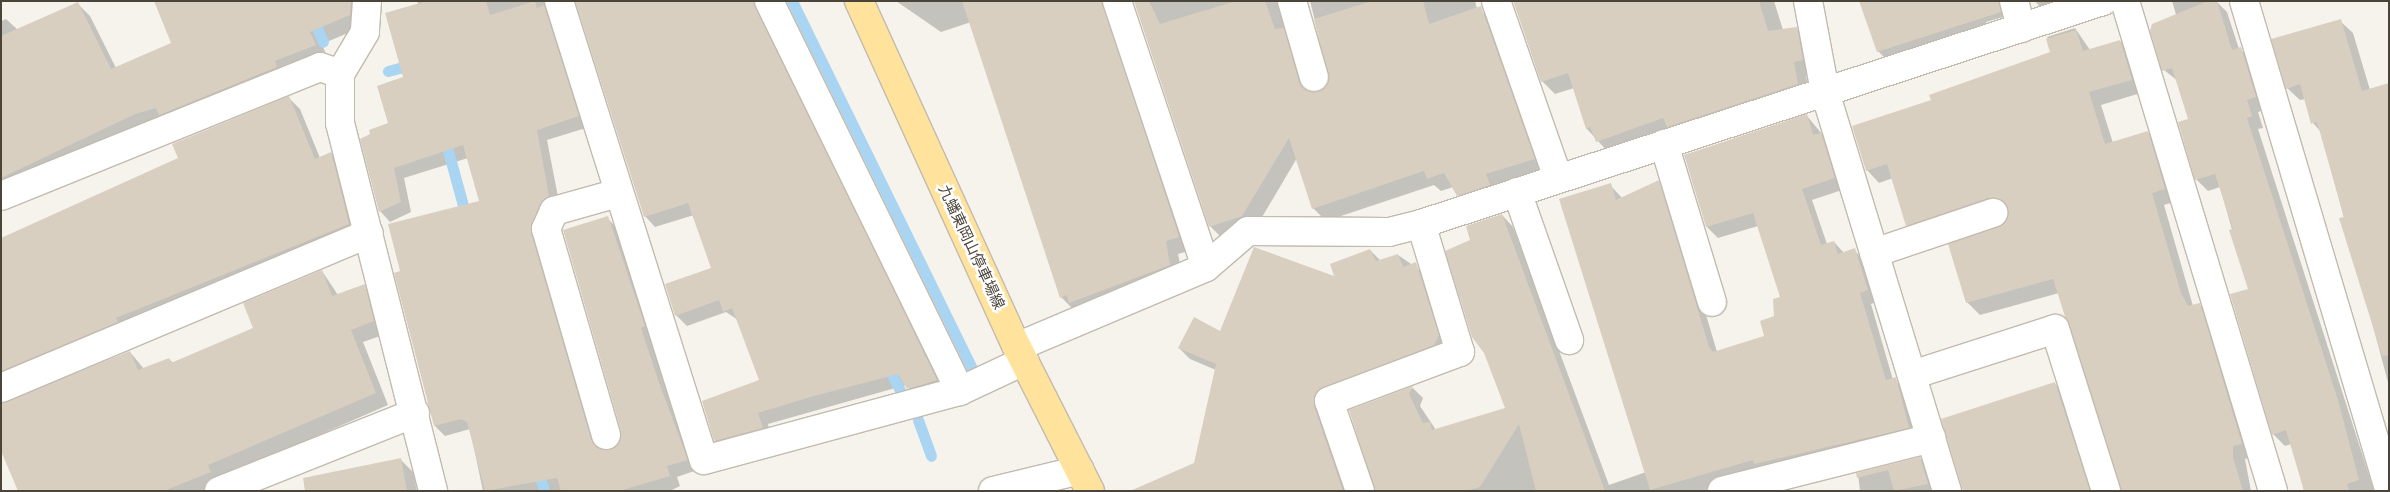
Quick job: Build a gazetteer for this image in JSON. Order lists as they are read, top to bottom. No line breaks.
{"streets":{"main road":["九蟠東岡山停車場線"]}}
